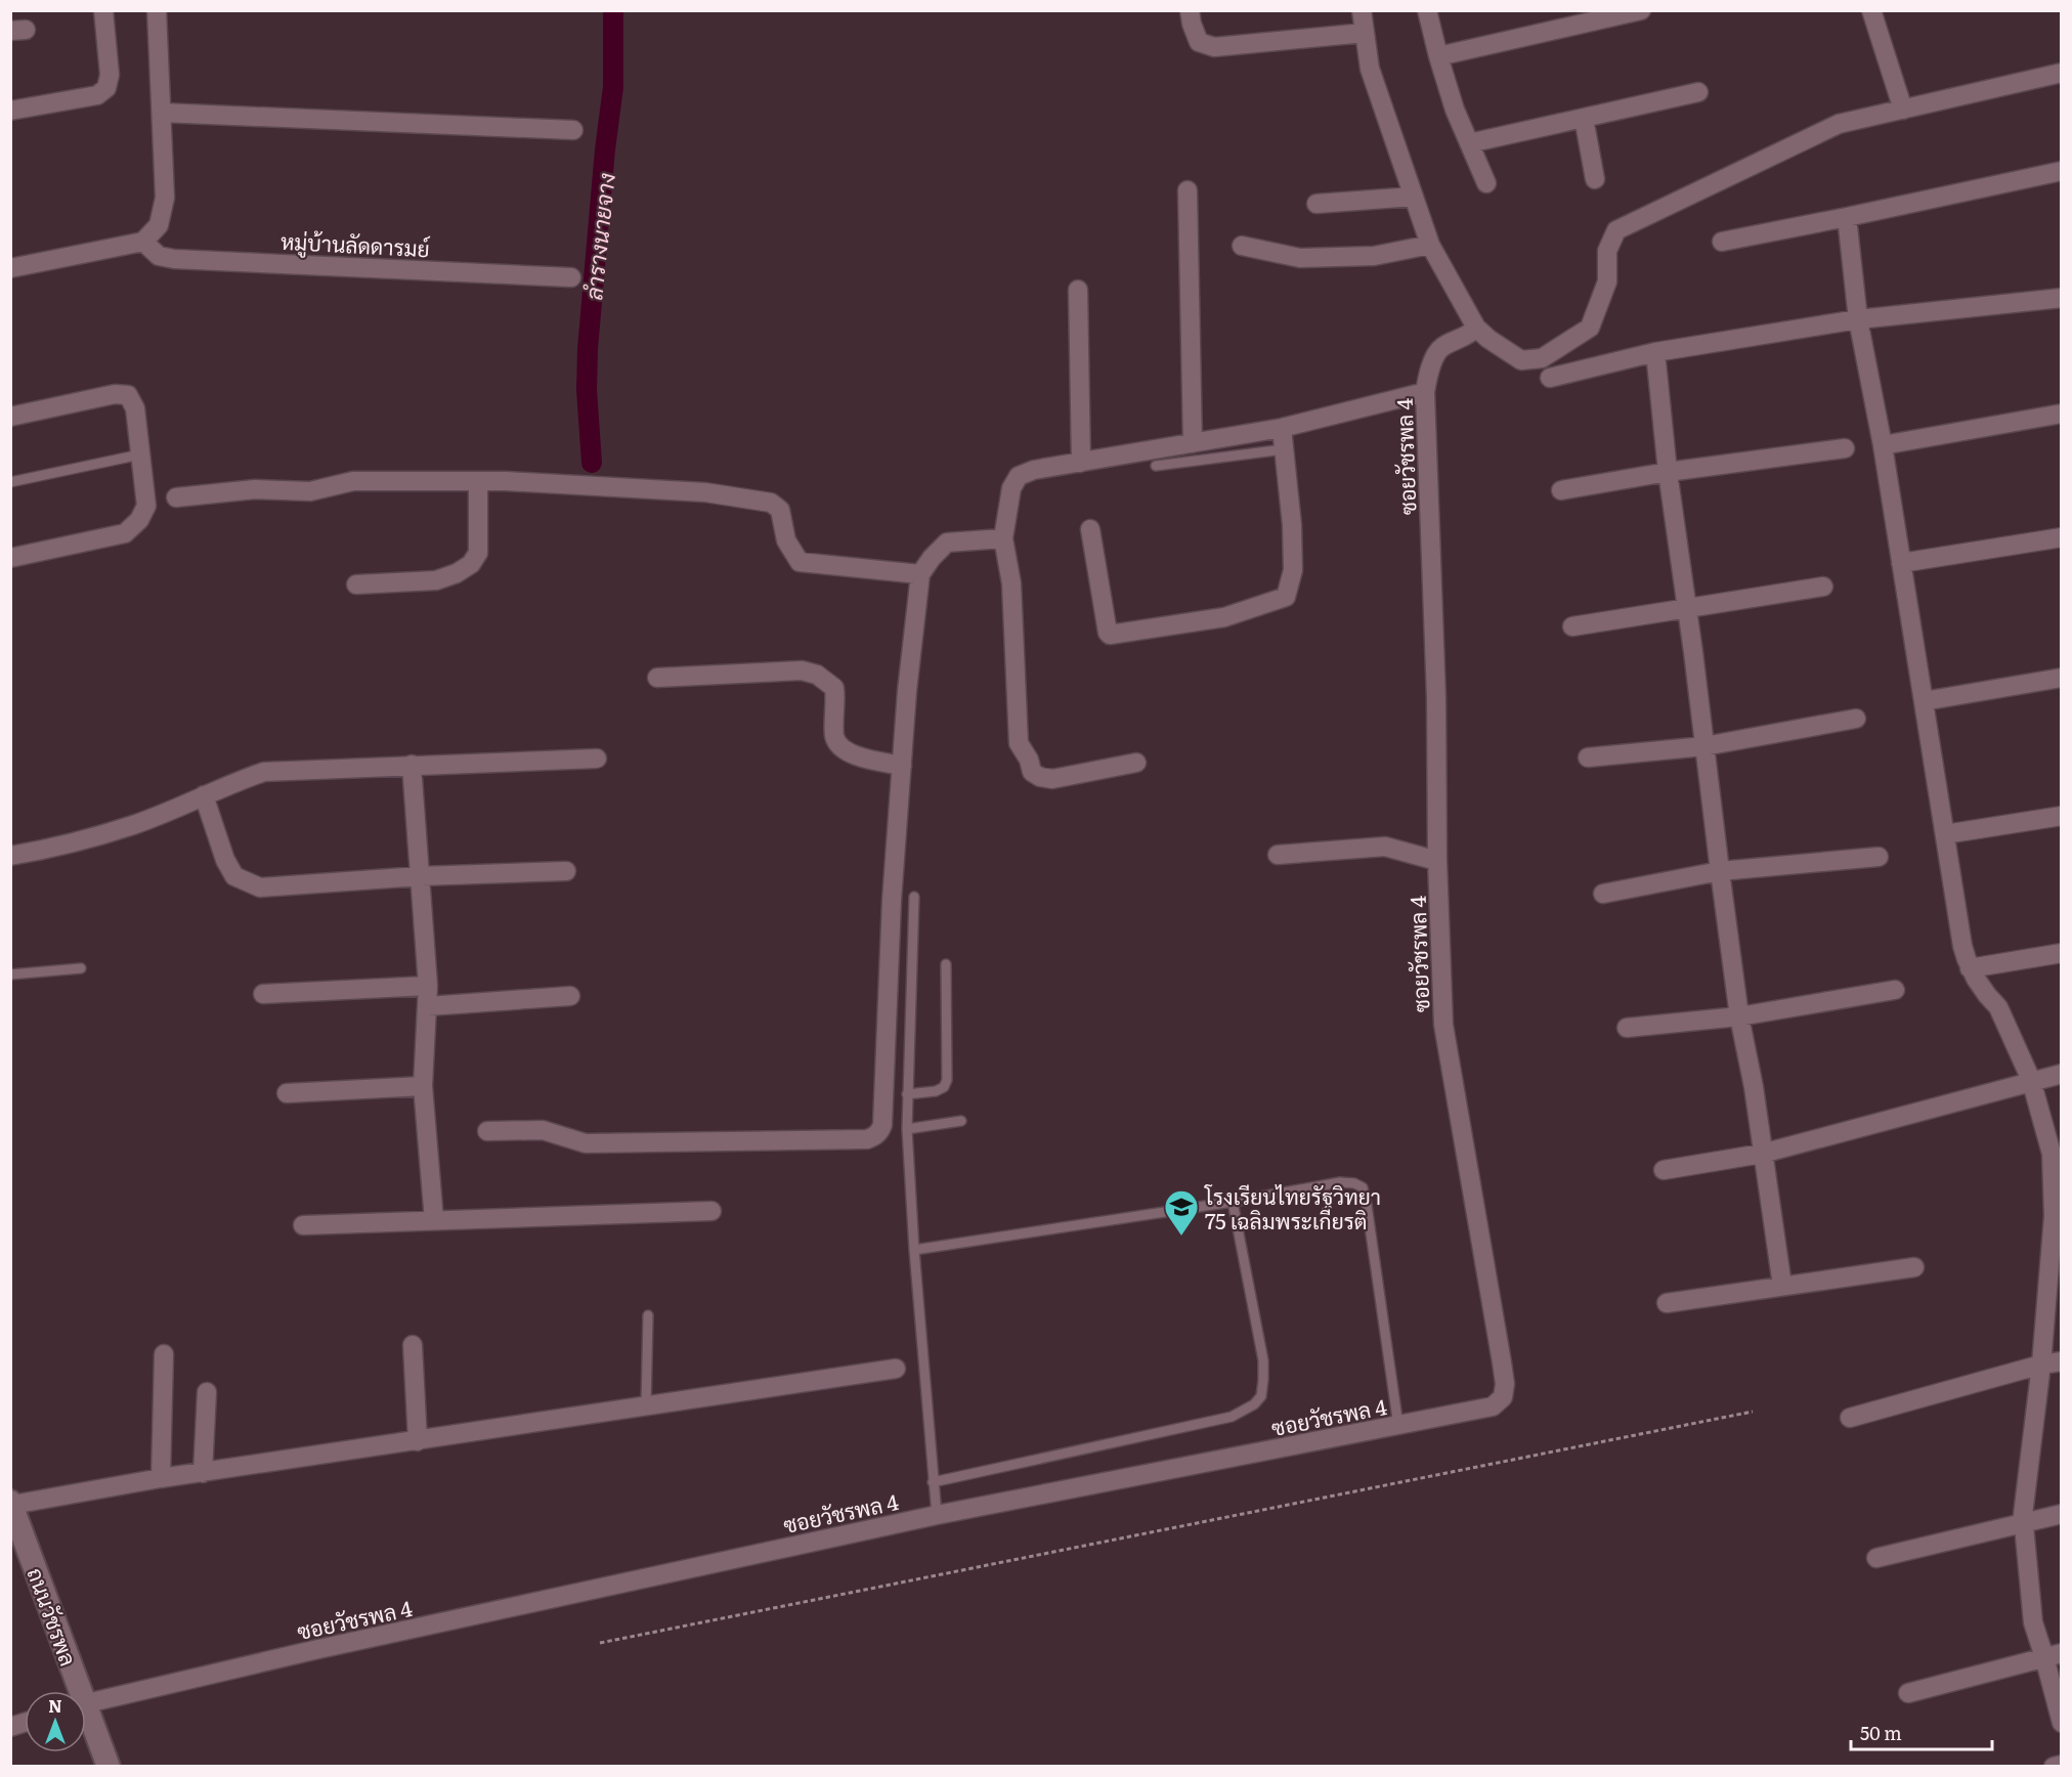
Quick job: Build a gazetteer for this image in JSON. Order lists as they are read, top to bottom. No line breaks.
{"streets":{"street":["หมู่บ้านลัดดารมย์","ซอยวัชรพล 4","ถนนวัชรพล"]},"water":["ลำรางนายจาง"],"places":{"school or university":["โรงเรียนไทยรัฐวิทยา 75 เฉลิมพระเกียรติ"]},"scale_bar":"50 m","north":"top"}
